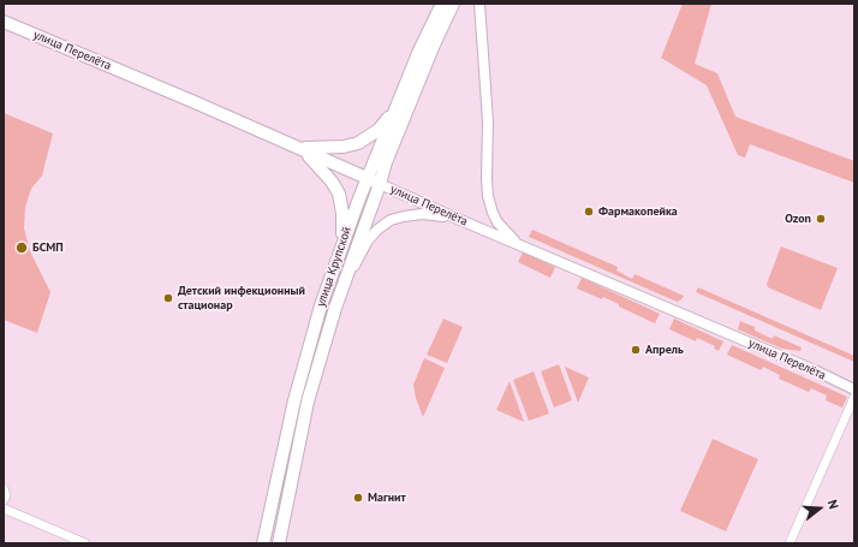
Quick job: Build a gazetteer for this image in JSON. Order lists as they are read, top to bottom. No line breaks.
{"streets":{"main road":["улица Перелёта","улица Крупской"]},"crossings":[["улица Перелёта","улица Крупской"]],"places":["Фармакопейка","Ozon","БСМП","Детский инфекционный стационар","Апрель","Магнит"],"north":"right"}
